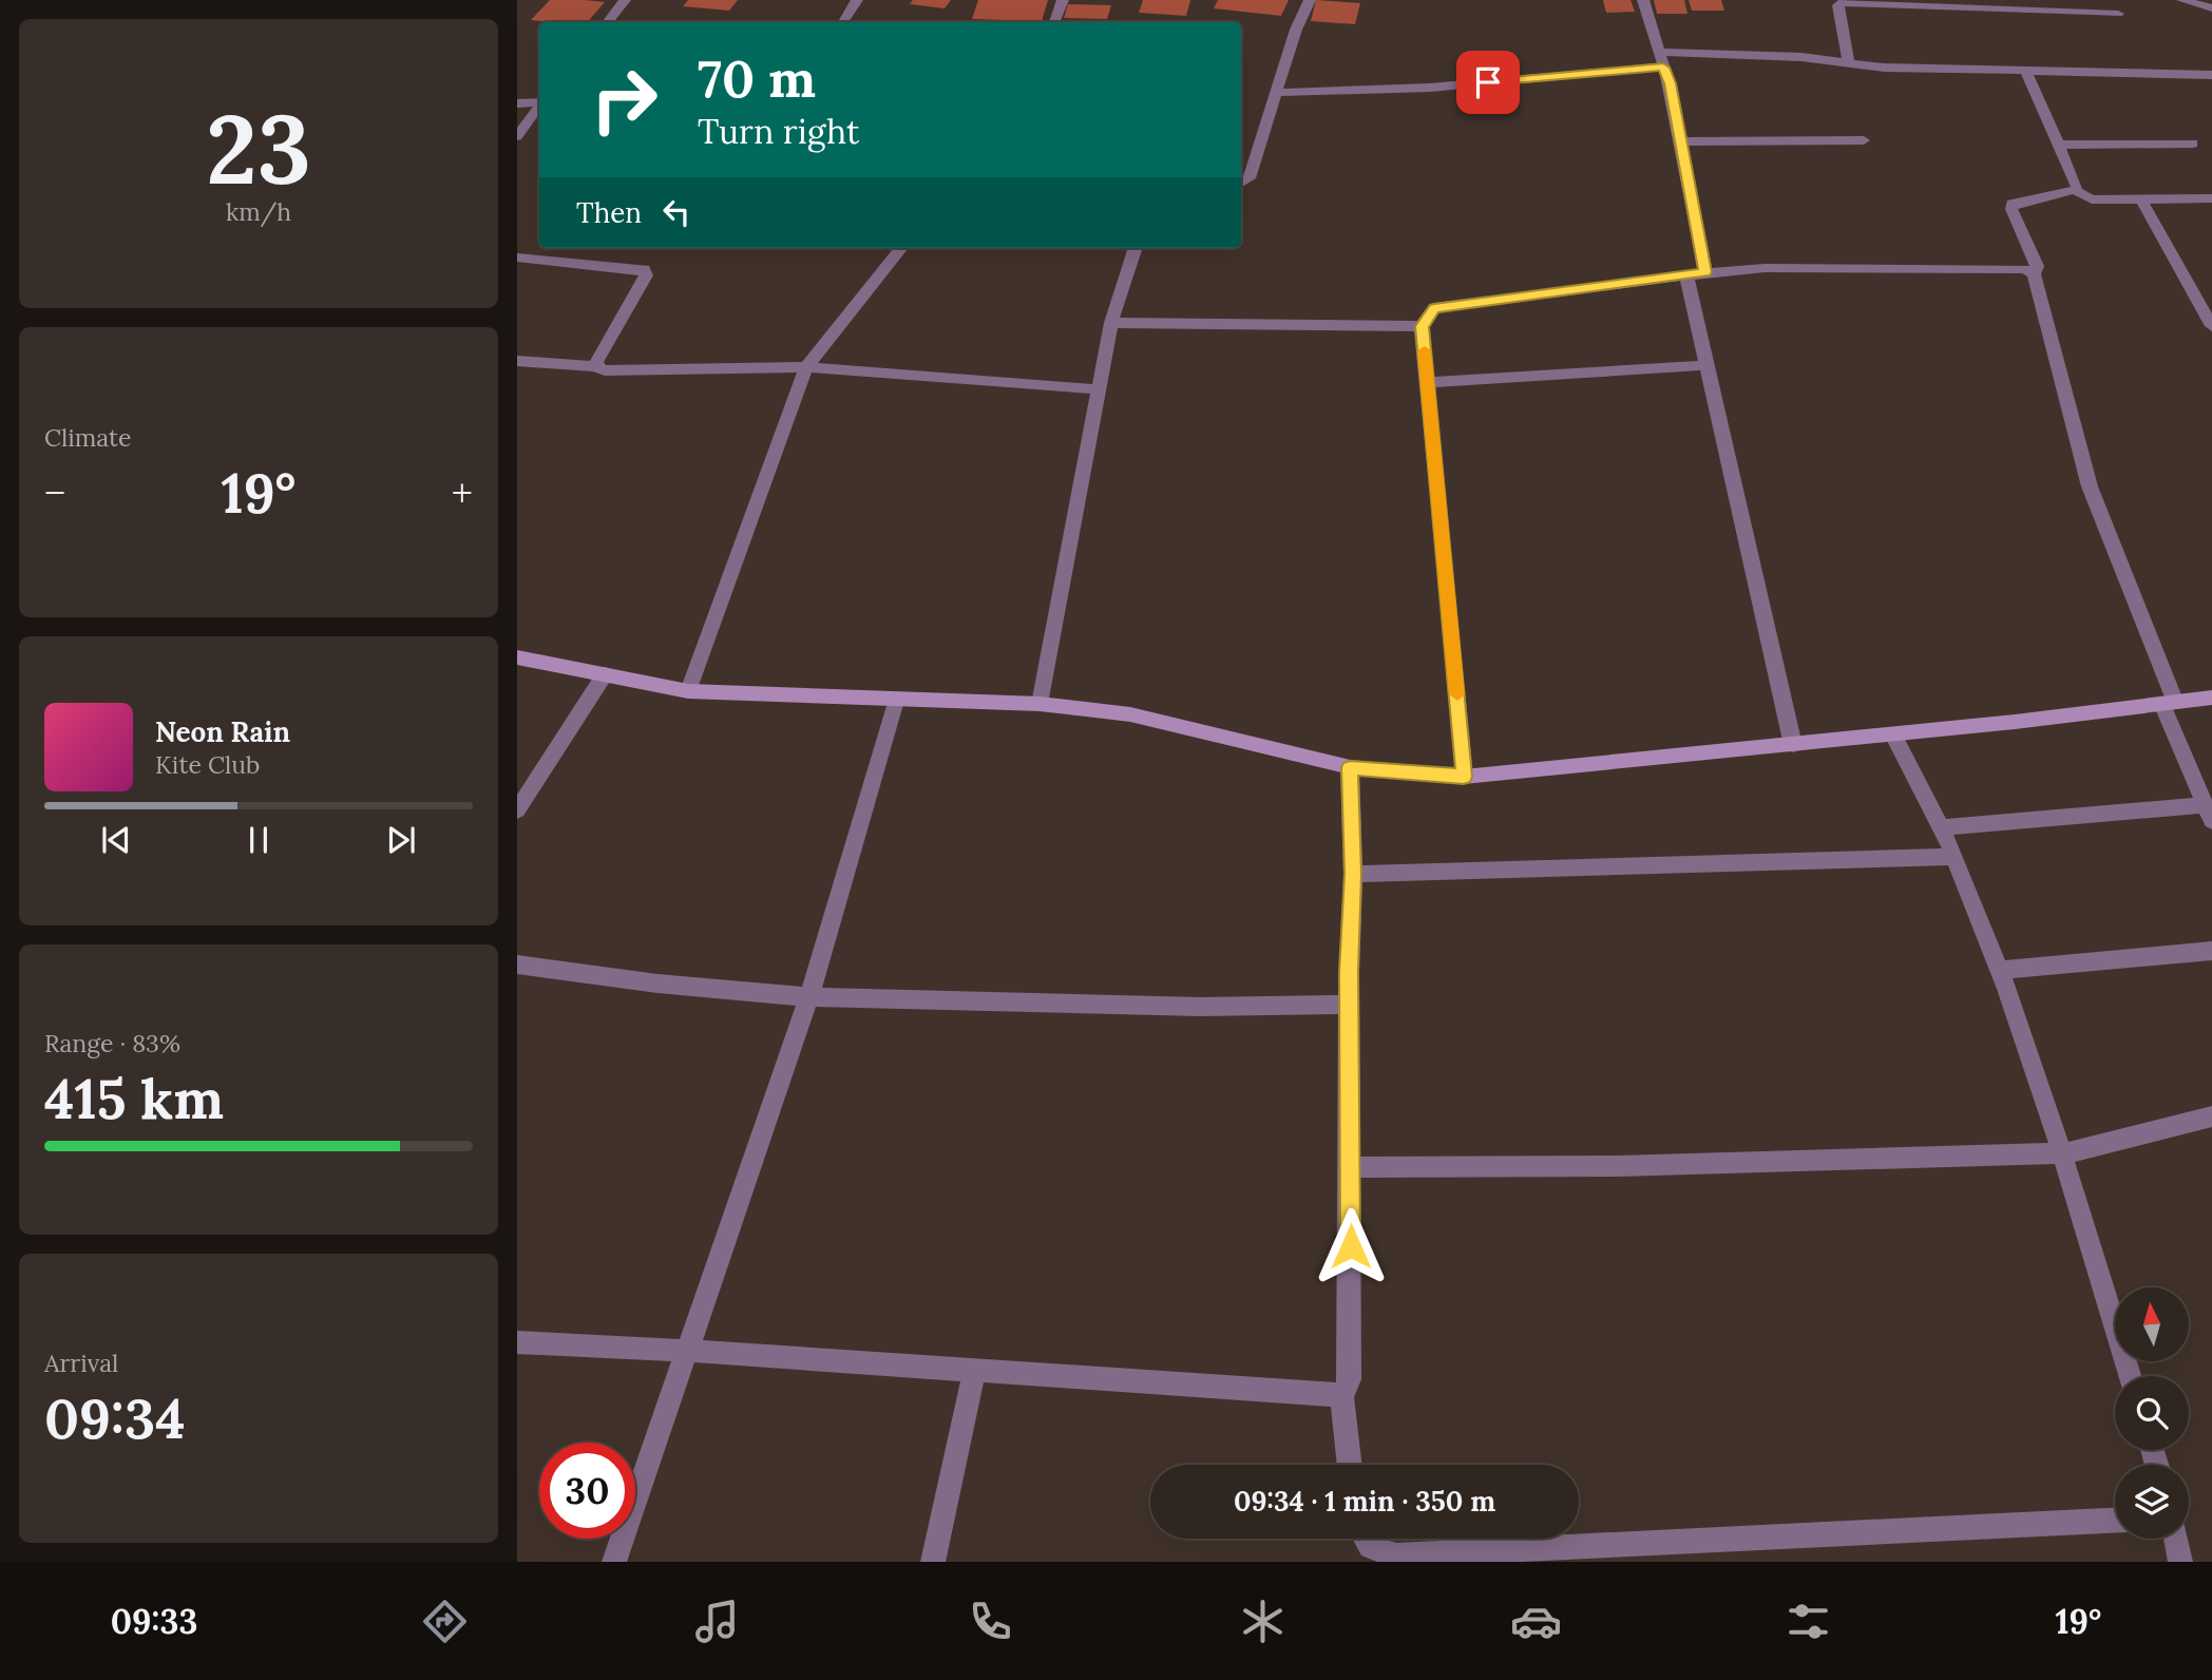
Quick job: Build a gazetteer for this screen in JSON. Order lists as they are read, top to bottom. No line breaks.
{"north":"top","page":{"tile":[["23","km/h"],"Climate",["Range · 83%","415 km"],["Arrival","09:34"]],"turn":["70 m","Turn right"],"then":"Then","heat":["−","19°","+"],"song":["Neon Rain","Kite Club"],"limit":"30","trip":"09:34 · 1 min · 350 m","tabs":["09:33","19°"]}}
